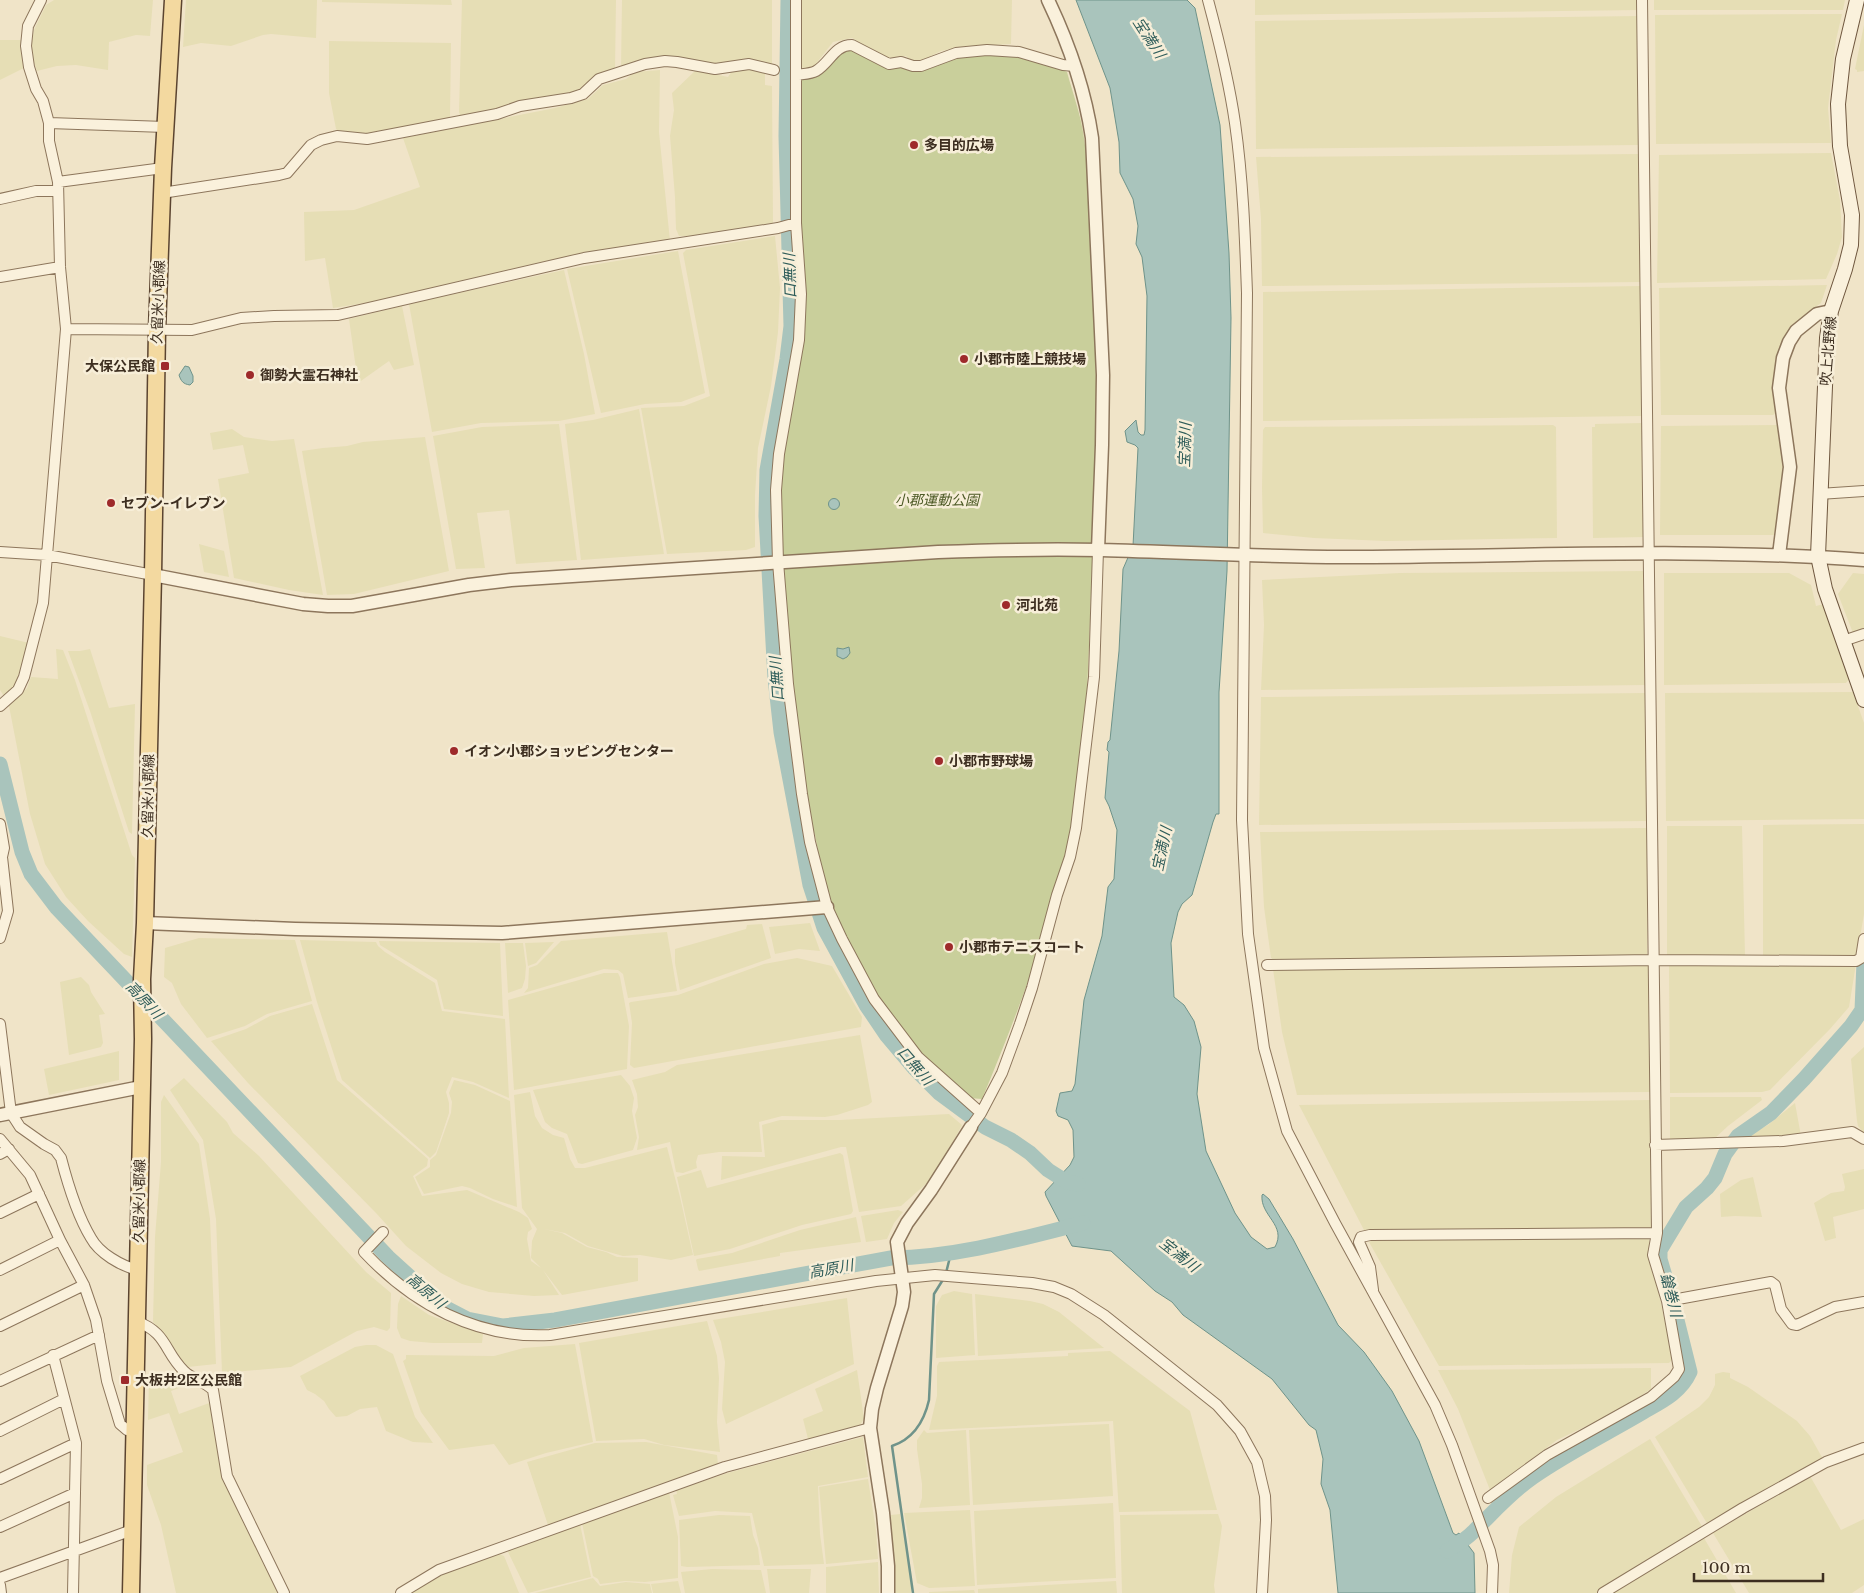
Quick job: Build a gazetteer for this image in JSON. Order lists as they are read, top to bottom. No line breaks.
{"streets":{"main road":["久留米小郡線","吹上北野線"]},"water":["宝満川","口無川","高原川","鎗巻川"],"parks":["小郡運動公園"],"places":{"other":["多目的広場","小郡市陸上競技場","御勢大霊石神社","セブン-イレブン","河北苑","イオン小郡ショッピングセンター","小郡市野球場","小郡市テニスコート"],"transit":["大保公民館","大板井2区公民館"]},"scale_bar":"100 m"}
